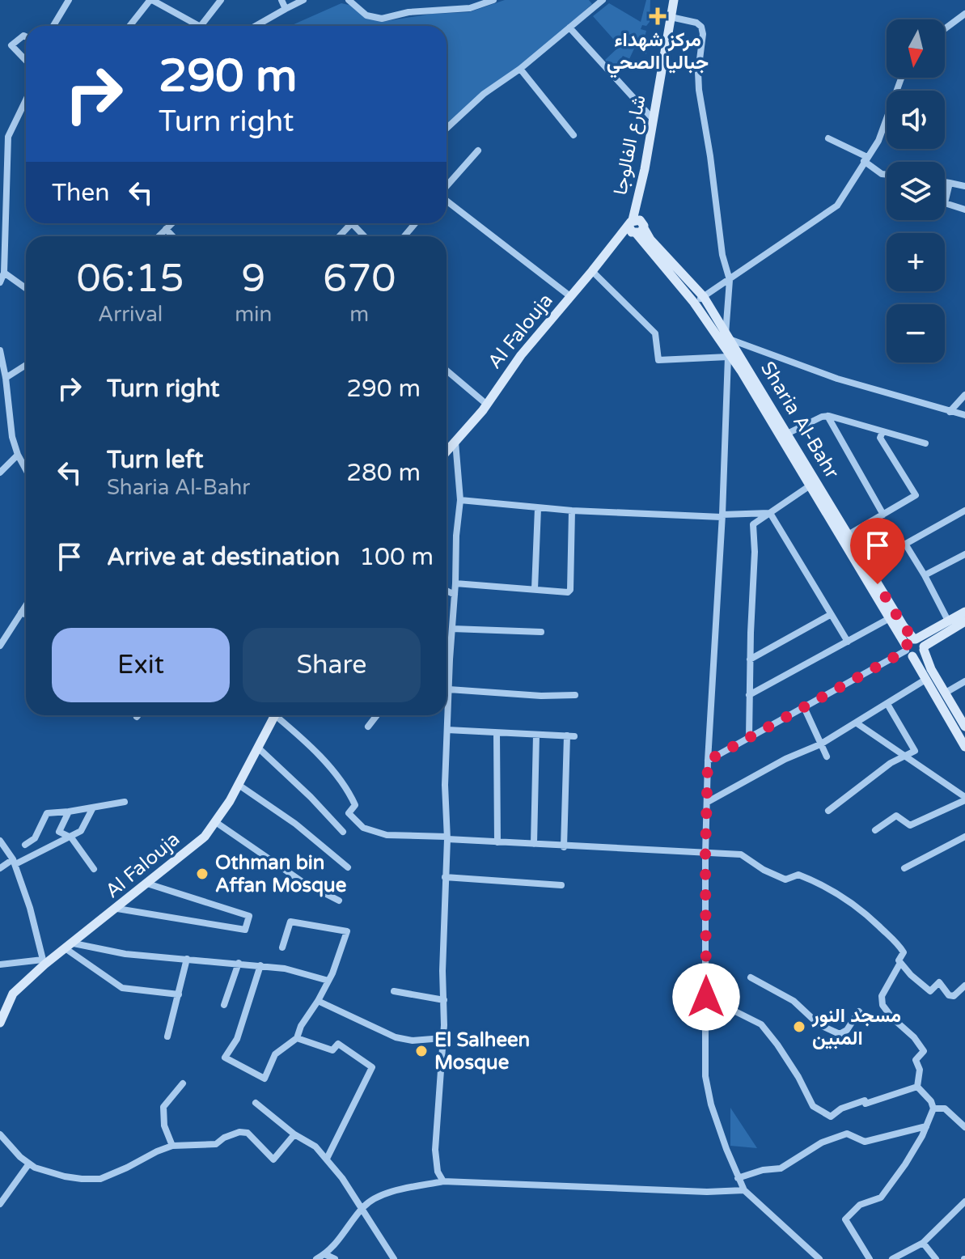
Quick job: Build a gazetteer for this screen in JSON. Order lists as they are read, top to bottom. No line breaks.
{"streets":{"main road":["شارع الفالوجا","Al Falouja","Sharia Al-Bahr"]},"crossings":[["شارع الفالوجا","Al Falouja"]],"places":{"health":["مركز شهداء جباليا الصحي"],"other":["Othman bin Affan Mosque","مسجد النور المبين","El Salheen Mosque"]},"north":"bottom","page":{"map_buttons":["+","−"],"turn":["290 m","Turn right"],"then":"Then","eta":["06:15","Arrival","9","min","670","m"],"list":[{"name":"Turn right","value":"290 m"},{"name":"Turn left","note":"Sharia Al-Bahr","value":"280 m"},{"name":"Arrive at destination","value":"100 m"}],"buttons":["Exit","Share"]}}
